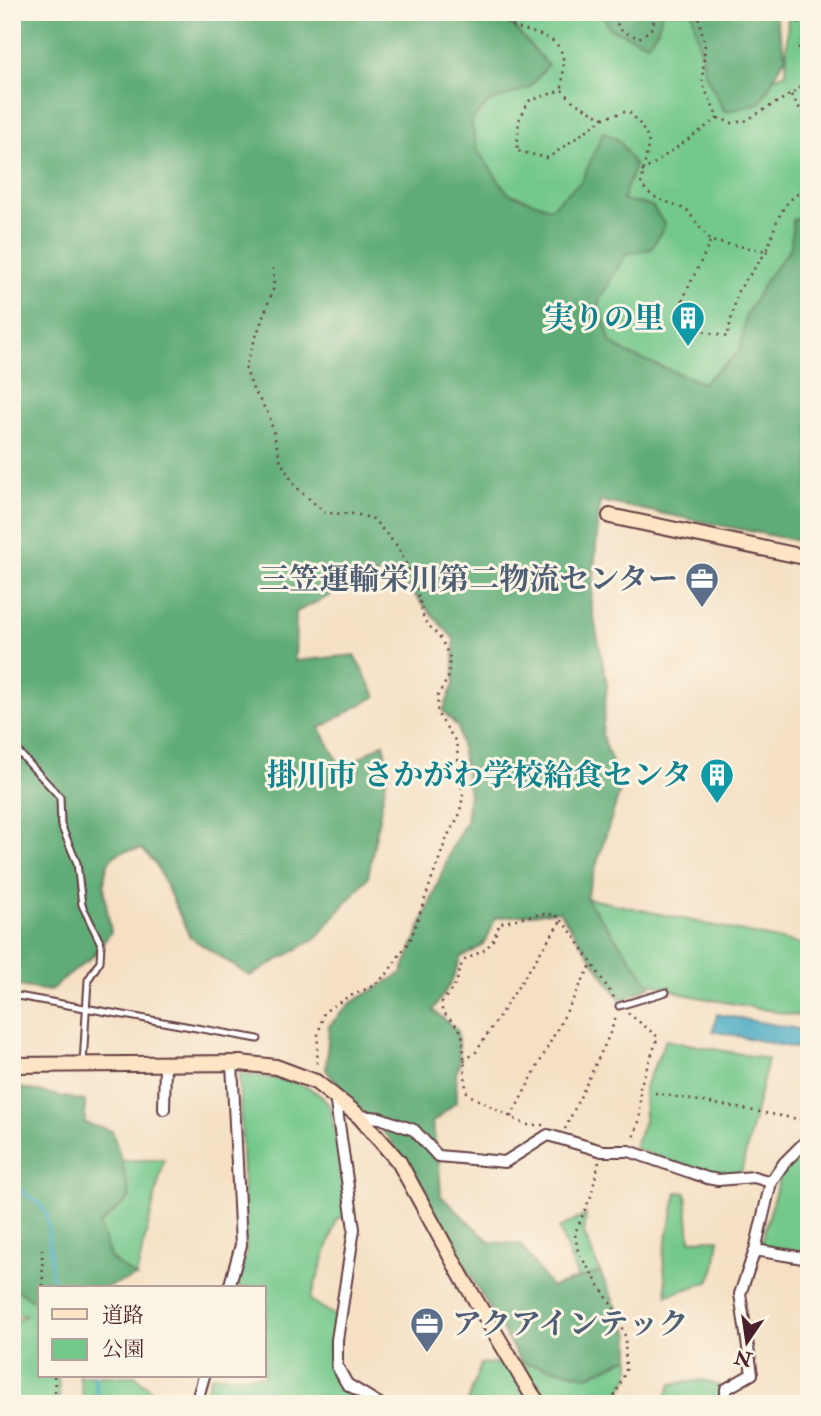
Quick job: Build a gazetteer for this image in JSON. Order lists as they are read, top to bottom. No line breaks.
{"places":{"building":["実りの里","掛川市 さかがわ学校給食センタ"],"office":["三笠運輸栄川第二物流センター","アクアインテック"]},"legend":["道路","公園"],"north":"bottom"}
